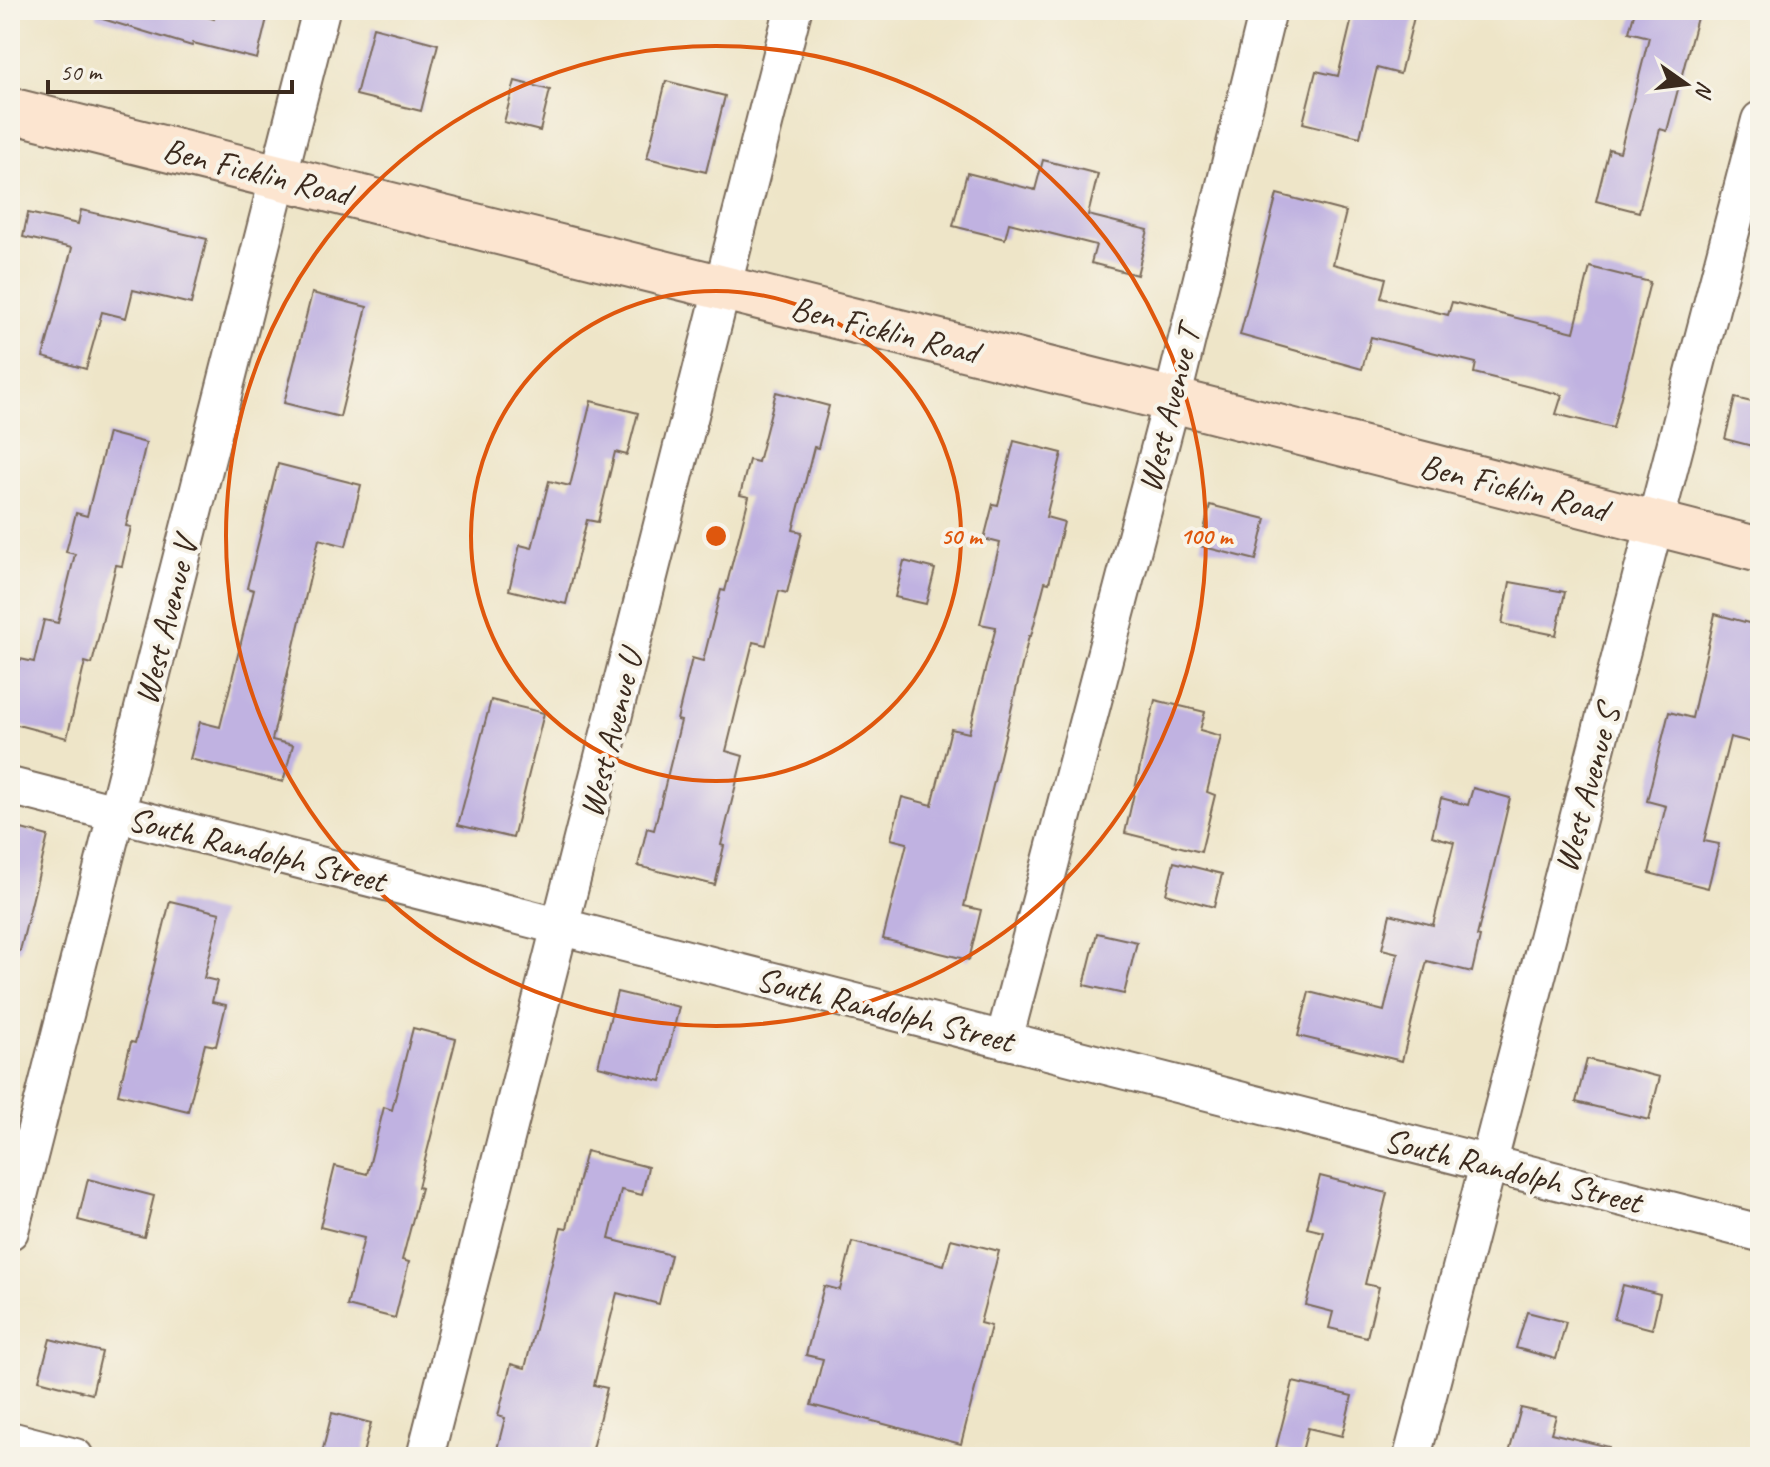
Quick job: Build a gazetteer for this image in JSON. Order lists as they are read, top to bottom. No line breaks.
{"streets":{"street":["Ben Ficklin Road","West Avenue T","West Avenue V","West Avenue U","West Avenue S","South Randolph Street"]},"crossings":[["Ben Ficklin Road","West Avenue T"],["Ben Ficklin Road","West Avenue V"],["Ben Ficklin Road","West Avenue U"],["Ben Ficklin Road","West Avenue S"],["West Avenue T","South Randolph Street"],["West Avenue V","South Randolph Street"],["West Avenue U","South Randolph Street"],["West Avenue S","South Randolph Street"]],"scale_bar":"50 m","north":"right","rings":["50 m","100 m"]}
